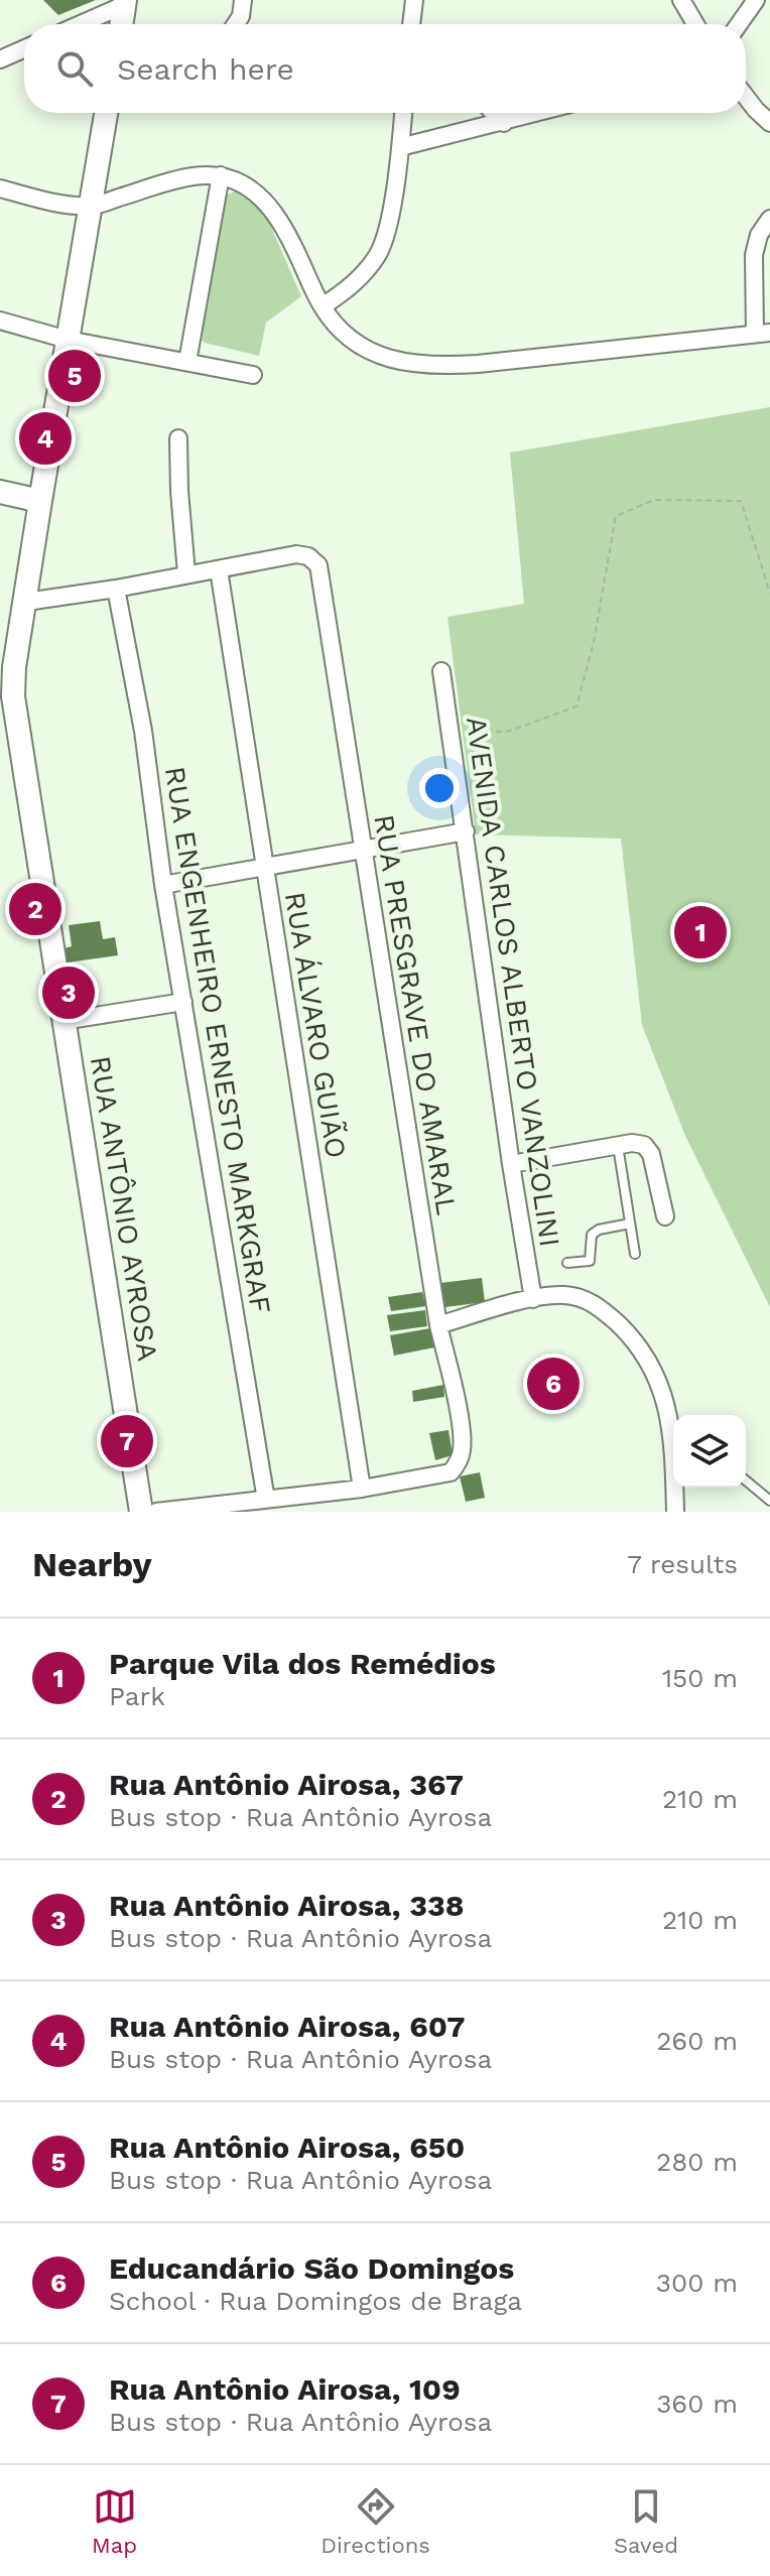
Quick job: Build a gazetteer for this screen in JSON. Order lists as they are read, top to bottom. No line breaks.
{"streets":{"street":["AVENIDA CARLOS ALBERTO VANZOLINI","RUA PRESGRAVE DO AMARAL","RUA ÁLVARO GUIÃO","RUA ENGENHEIRO ERNESTO MARKGRAF","RUA ANTÔNIO AYROSA"]},"crossings":[["RUA PRESGRAVE DO AMARAL","RUA ÁLVARO GUIÃO"],["RUA PRESGRAVE DO AMARAL","RUA ENGENHEIRO ERNESTO MARKGRAF"],["RUA PRESGRAVE DO AMARAL","RUA ANTÔNIO AYROSA"]],"page":{"search":"Search here","pins":["5","4","2","1","3","6","7"],"heading":["Nearby","7 results"],"list":[{"mark":"1","name":"Parque Vila dos Remédios","note":"Park","value":"150 m"},{"mark":"2","name":"Rua Antônio Airosa, 367","note":"Bus stop · Rua Antônio Ayrosa","value":"210 m"},{"mark":"3","name":"Rua Antônio Airosa, 338","note":"Bus stop · Rua Antônio Ayrosa","value":"210 m"},{"mark":"4","name":"Rua Antônio Airosa, 607","note":"Bus stop · Rua Antônio Ayrosa","value":"260 m"},{"mark":"5","name":"Rua Antônio Airosa, 650","note":"Bus stop · Rua Antônio Ayrosa","value":"280 m"},{"mark":"6","name":"Educandário São Domingos","note":"School · Rua Domingos de Braga","value":"300 m"},{"mark":"7","name":"Rua Antônio Airosa, 109","note":"Bus stop · Rua Antônio Ayrosa","value":"360 m"}],"nav":["Map","Directions","Saved"]}}
